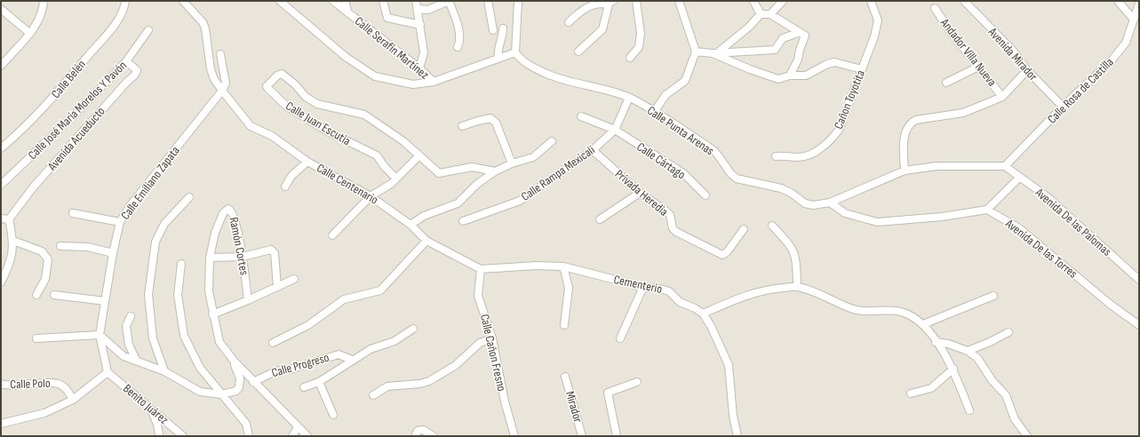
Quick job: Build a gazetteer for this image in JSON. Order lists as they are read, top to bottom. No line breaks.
{"streets":{"street":["Calle Serafín Martínez","Andador Villa Nueva","Avenida Mirador","Calle Belén","Calle Rosa de Castilla","Cañon Toyotita","Calle José María Morelos Y Pavón","Calle Juan Escutia","Calle Punta Arenas","Avenida Acueducto","Calle Cártago","Calle Rampa Mexicali","Calle Emiliano Zapata","Calle Centenario","Privada Heredia","Avenida De las Palomas","Ramón Cortes","Avenida De las Torres","Cementerio","Calle Cañon Fresno","Calle Progreso","Calle Polo","Benito Juárez","Mirador"]},"crossings":[["Avenida Mirador","Calle Rosa de Castilla"],["Calle Rosa de Castilla","Calle Punta Arenas"],["Calle Rosa de Castilla","Avenida De las Palomas"],["Calle José María Morelos Y Pavón","Avenida Acueducto"],["Calle Punta Arenas","Calle Rampa Mexicali"],["Calle Punta Arenas","Avenida De las Palomas"],["Calle Cártago","Calle Rampa Mexicali"],["Calle Rampa Mexicali","Privada Heredia"],["Calle Emiliano Zapata","Calle Centenario"],["Calle Emiliano Zapata","Benito Juárez"],["Calle Centenario","Cementerio"],["Calle Centenario","Calle Cañon Fresno"],["Cementerio","Calle Cañon Fresno"]]}
